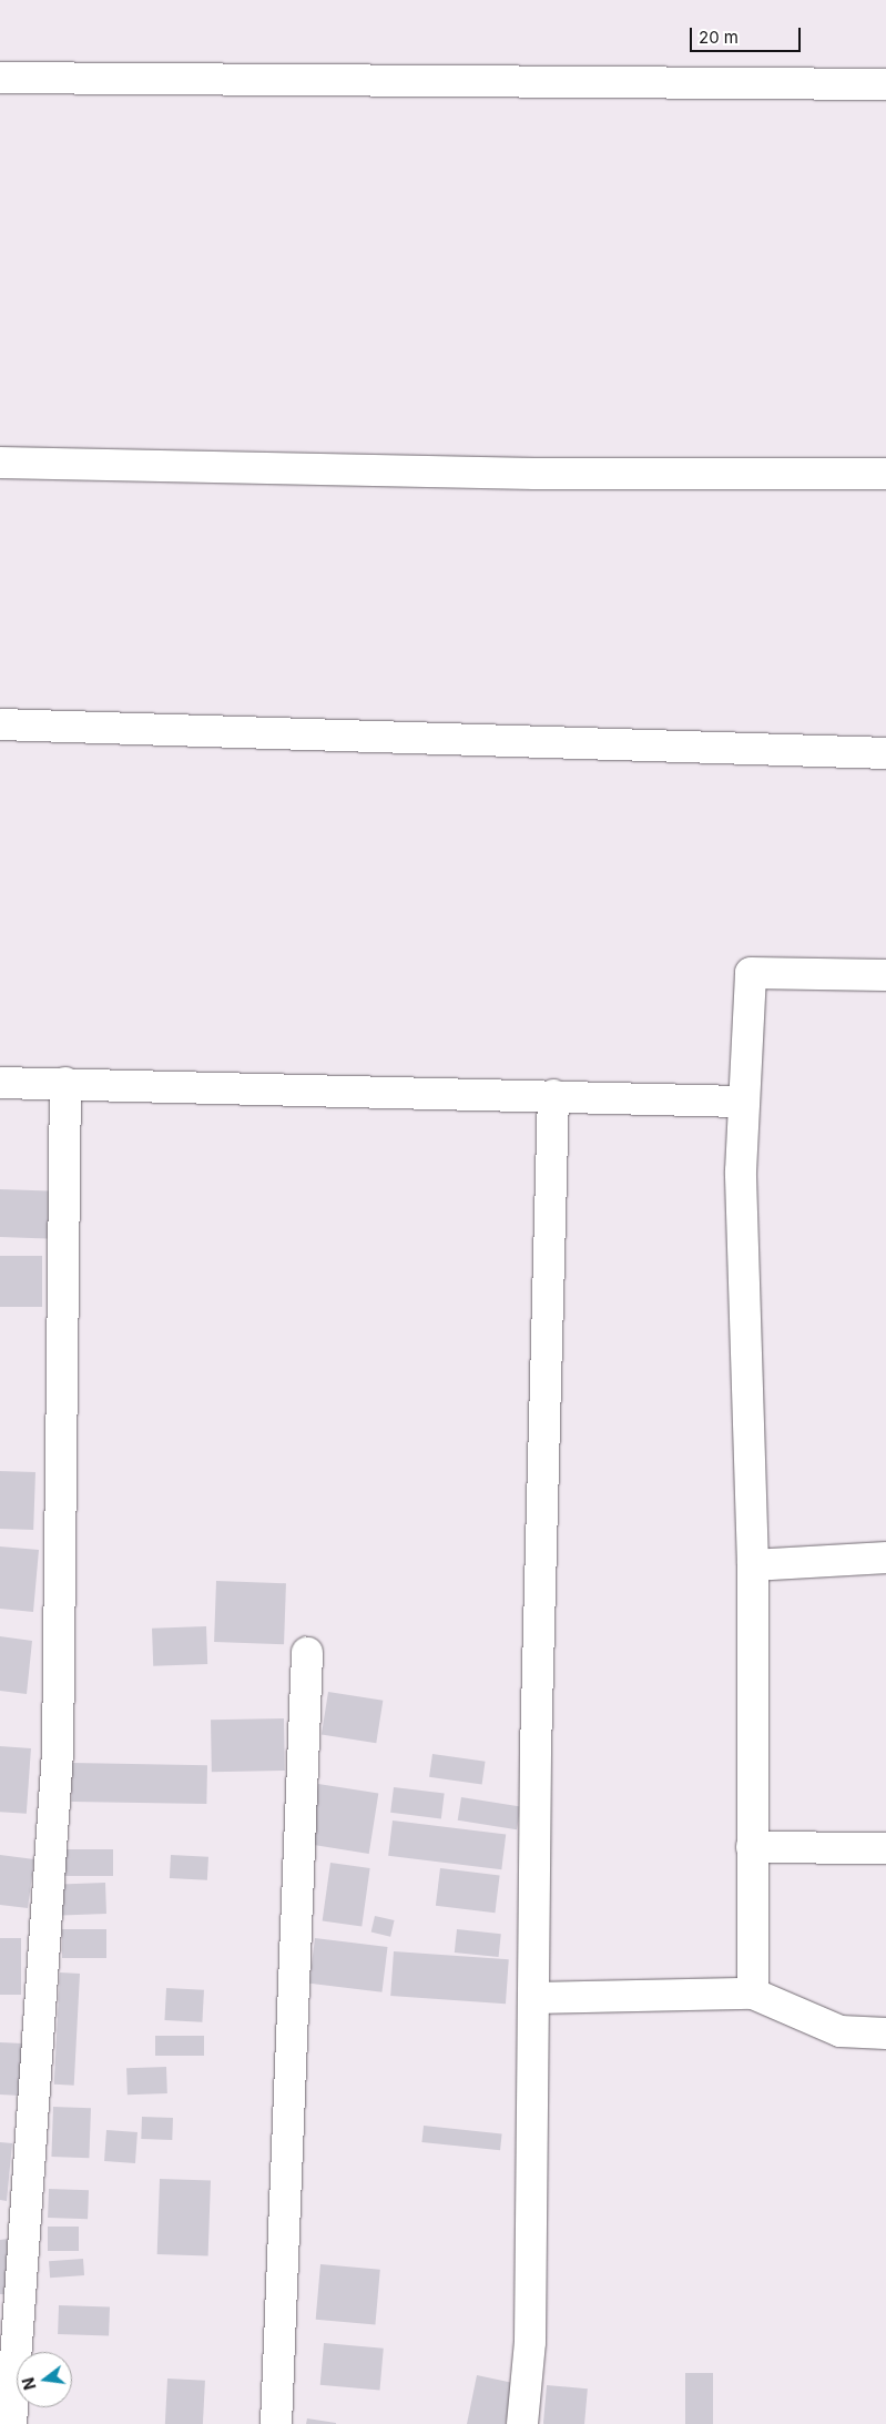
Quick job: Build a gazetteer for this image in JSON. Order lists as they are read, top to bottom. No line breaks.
{"scale_bar":"20 m","north":"left"}
